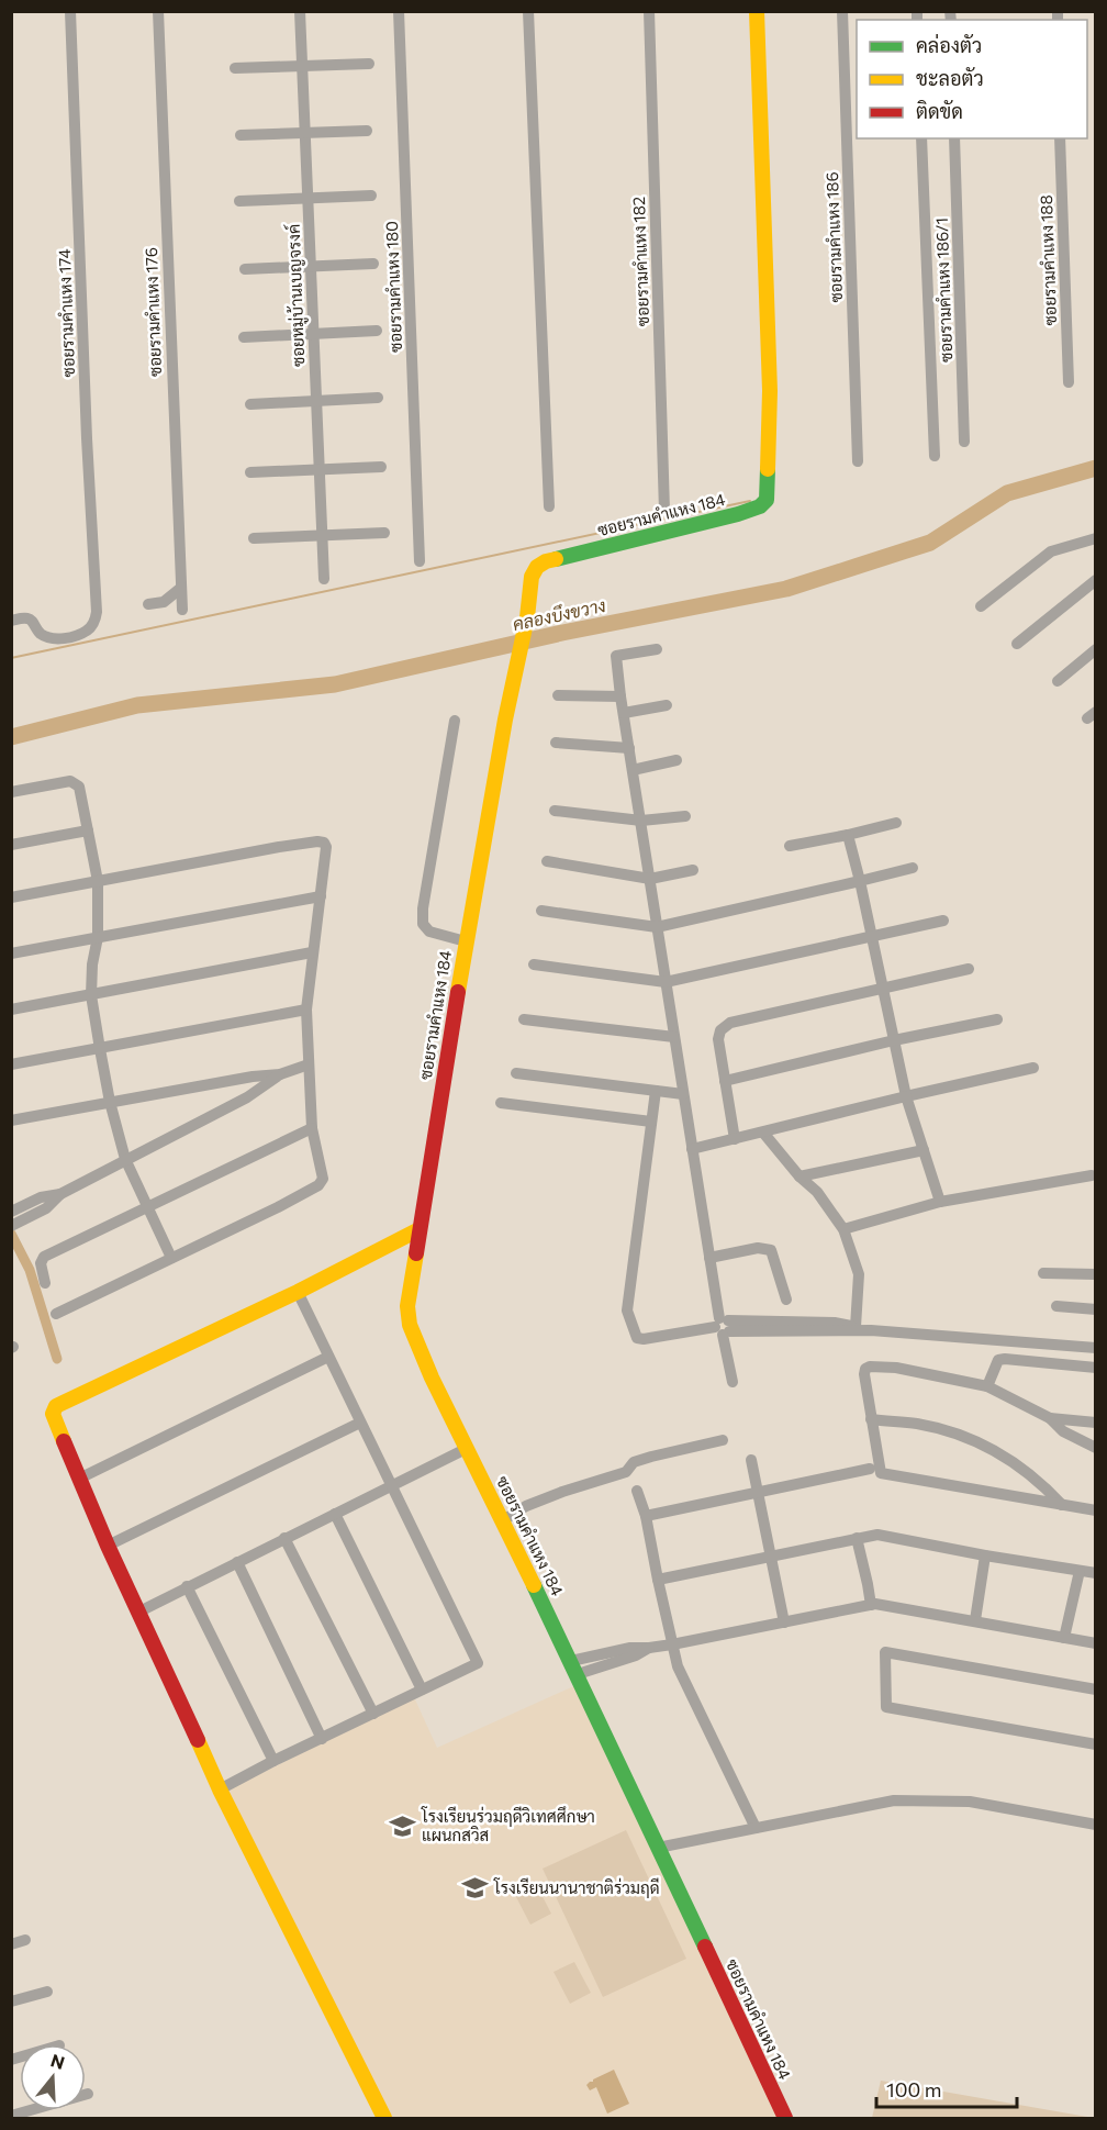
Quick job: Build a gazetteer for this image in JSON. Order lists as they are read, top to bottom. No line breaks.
{"streets":{"street":["ซอยรามคำแหง 186","ซอยรามคำแหง 188","ซอยรามคำแหง 182","ซอยรามคำแหง 180","ซอยรามคำแหง 186/1","ซอยหมู่บ้านเบญจรงค์","ซอยรามคำแหง 176","ซอยรามคำแหง 174","ซอยรามคำแหง 184"]},"water":["คลองบึงขวาง"],"places":{"school or university":["โรงเรียนร่วมฤดีวิเทศศึกษา แผนกสวิส","โรงเรียนนานาชาติร่วมฤดี"]},"legend":["คล่องตัว","ชะลอตัว","ติดขัด"],"scale_bar":"100 m","north":"top"}
